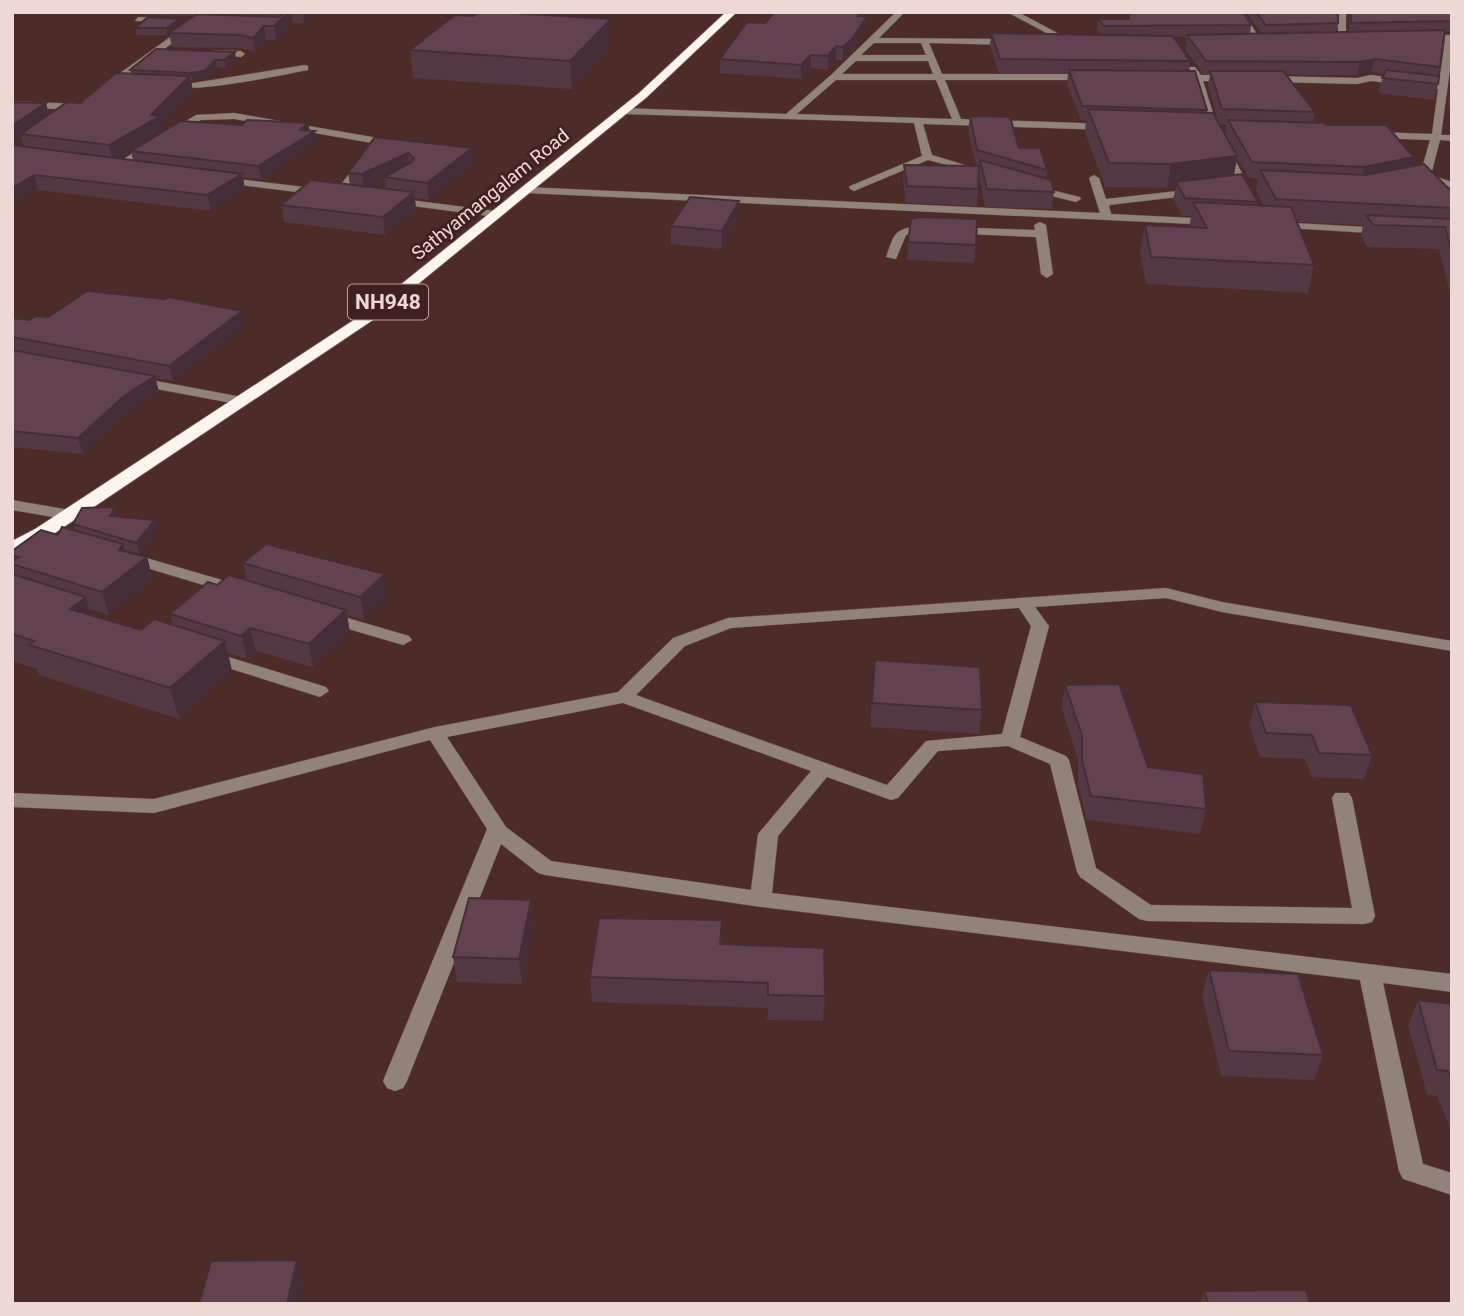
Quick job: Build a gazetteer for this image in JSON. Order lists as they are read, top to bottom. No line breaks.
{"streets":{"highway":["Sathyamangalam Road","NH948"]}}
